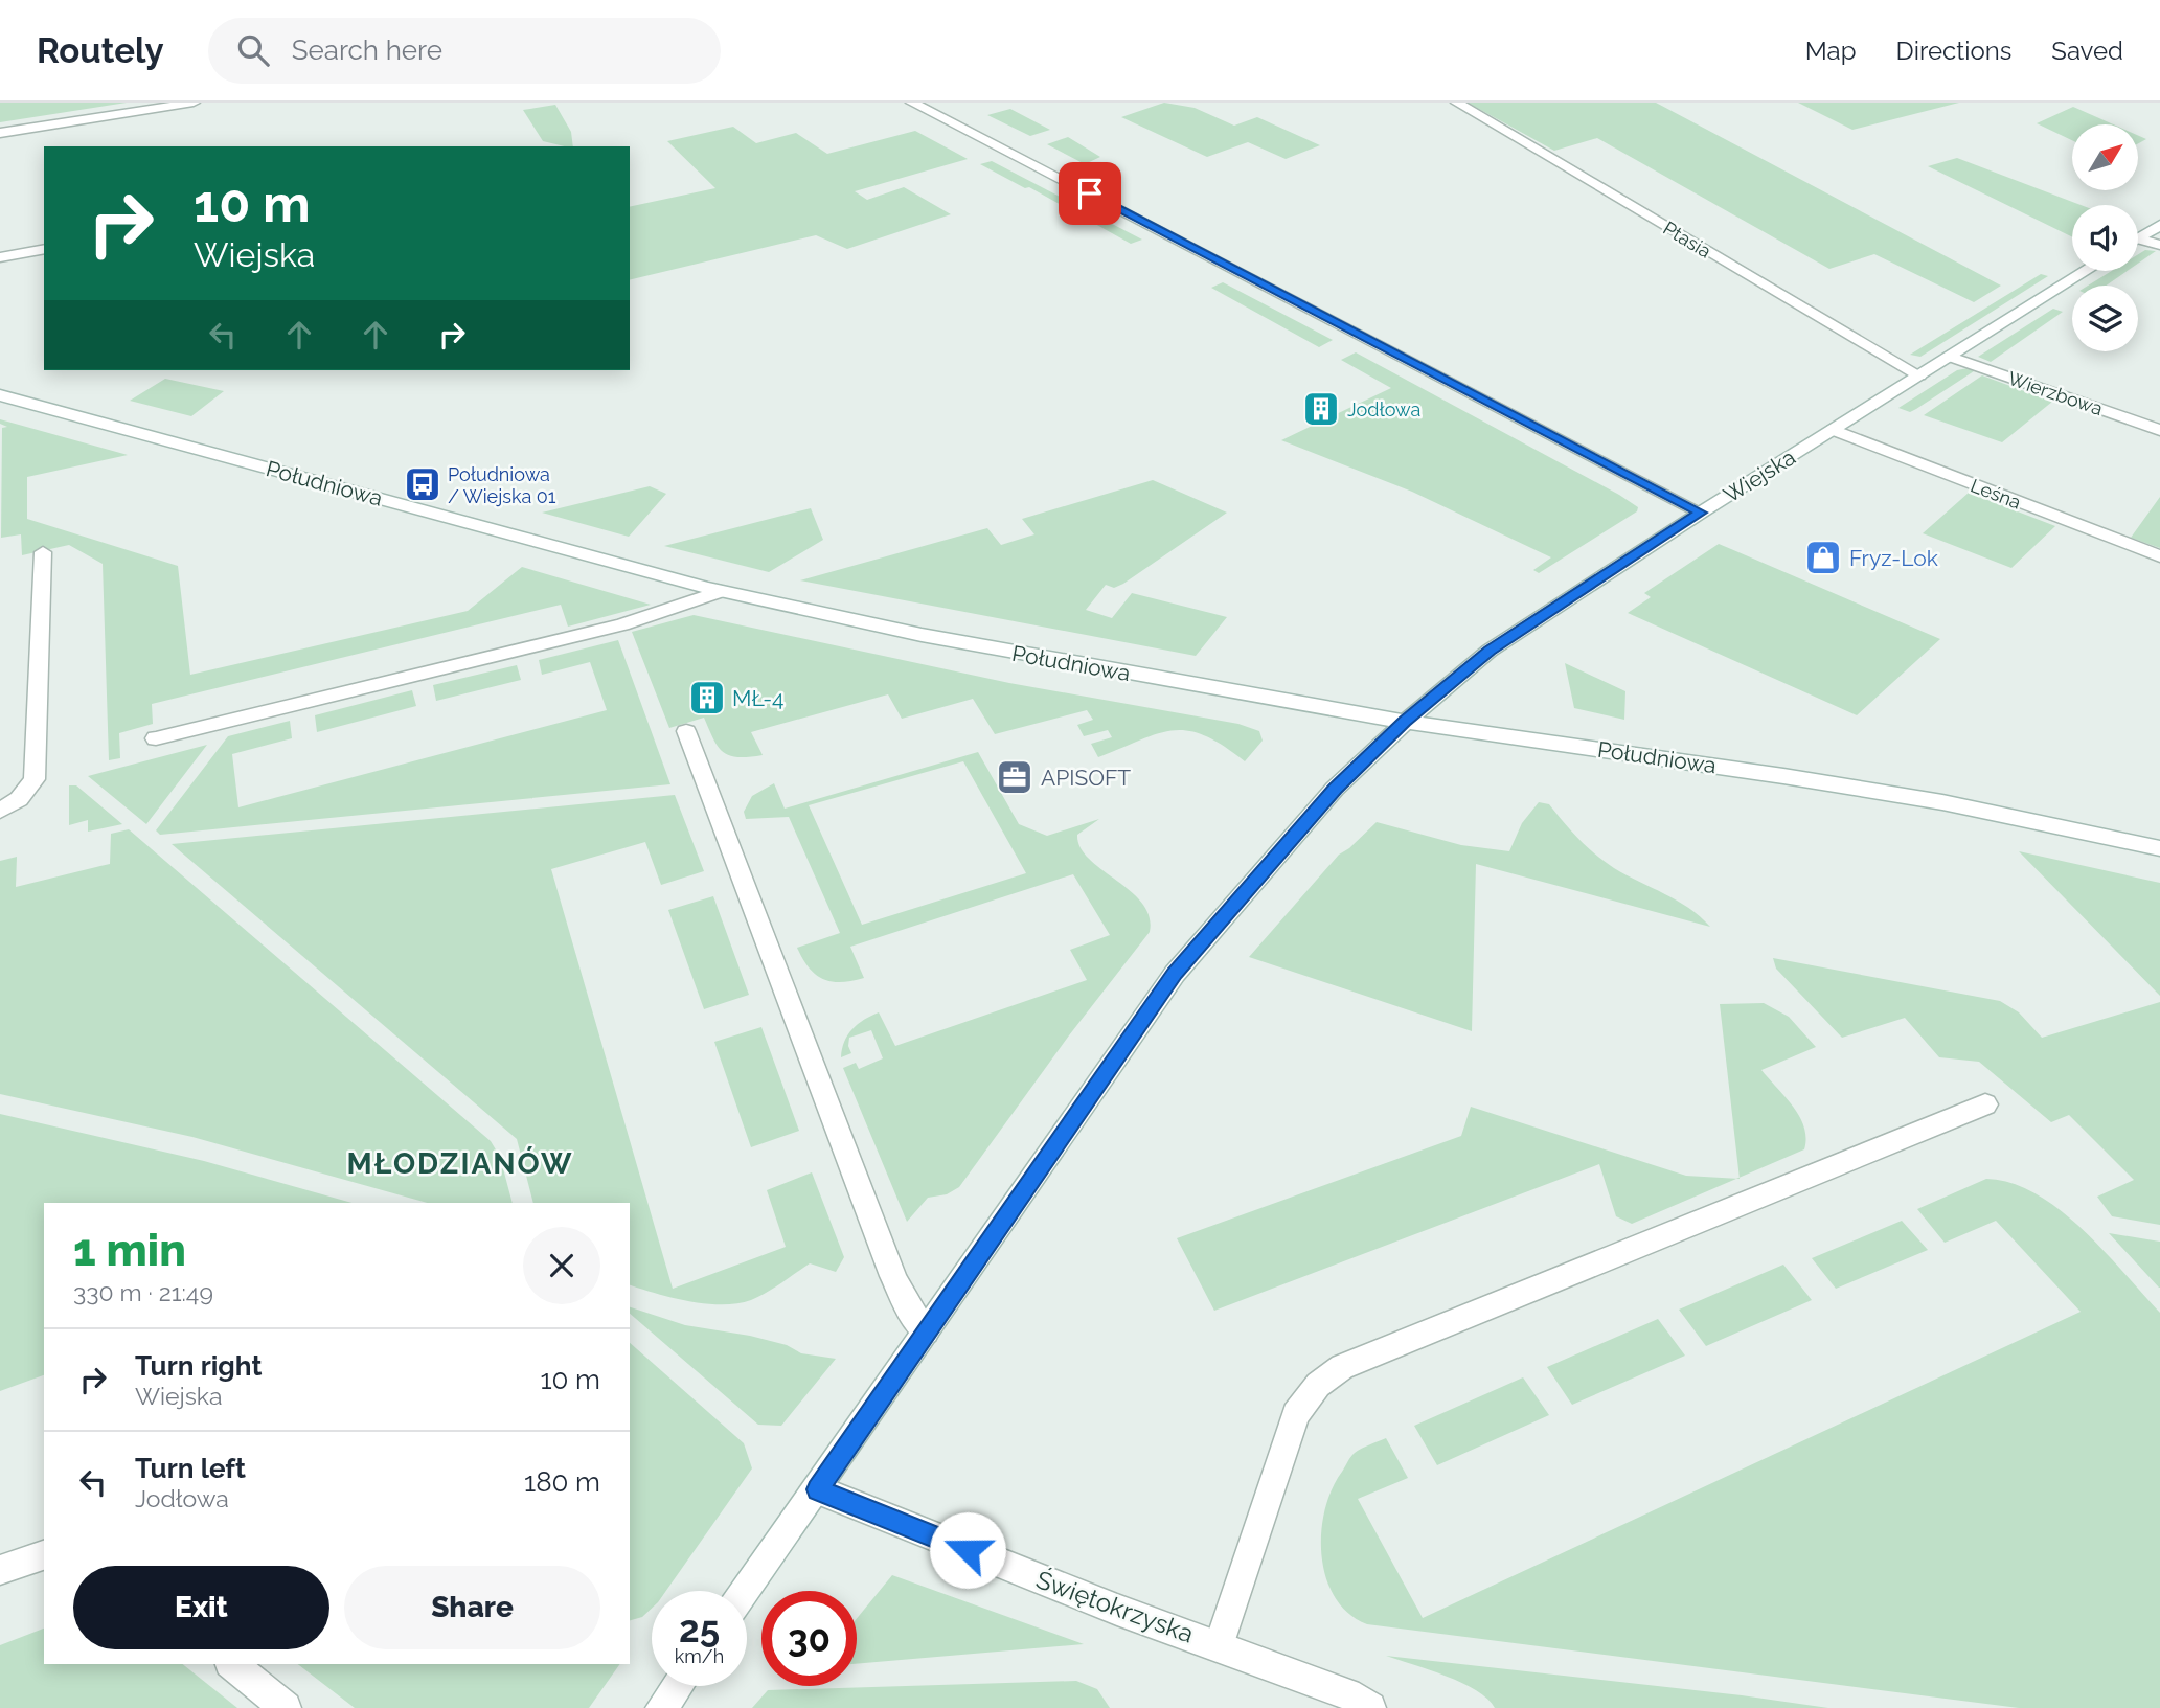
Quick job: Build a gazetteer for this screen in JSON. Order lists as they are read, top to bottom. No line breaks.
{"streets":{"street":["Ptasia","Wierzbowa","Wiejska","Południowa","Leśna","Świętokrzyska"]},"crossings":[["Ptasia","Wiejska"],["Wierzbowa","Wiejska"],["Wiejska","Południowa"],["Wiejska","Leśna"],["Wiejska","Świętokrzyska"]],"districts":["MŁODZIANÓW"],"places":{"building":["Jodłowa","MŁ-4"],"bus stop":["Południowa / Wiejska 01"],"shop":["Fryz-Lok"],"office":["APISOFT"]},"north":"top right","page":{"header":"Routely","search":"Search here","nav":["Map","Directions","Saved"],"turn":["10 m","Wiejska"],"heading":["1 min","330 m · 21:49"],"list":[{"name":"Turn right","note":"Wiejska","value":"10 m"},{"name":"Turn left","note":"Jodłowa","value":"180 m"}],"buttons":["Exit","Share"],"speed":"25 km/h","limit":"30"}}
